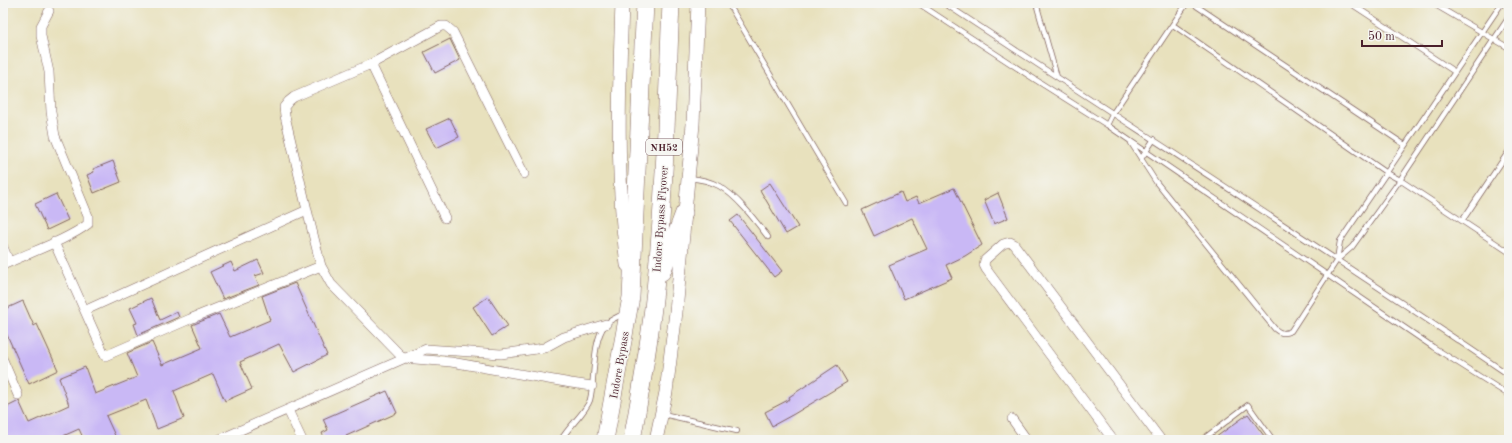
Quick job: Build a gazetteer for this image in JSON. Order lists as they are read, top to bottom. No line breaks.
{"streets":{"highway":["NH52","Indore Bypass Flyover","Indore Bypass"]},"crossings":[["NH52","Indore Bypass Flyover"],["NH52","Indore Bypass"]],"scale_bar":"50 m"}
